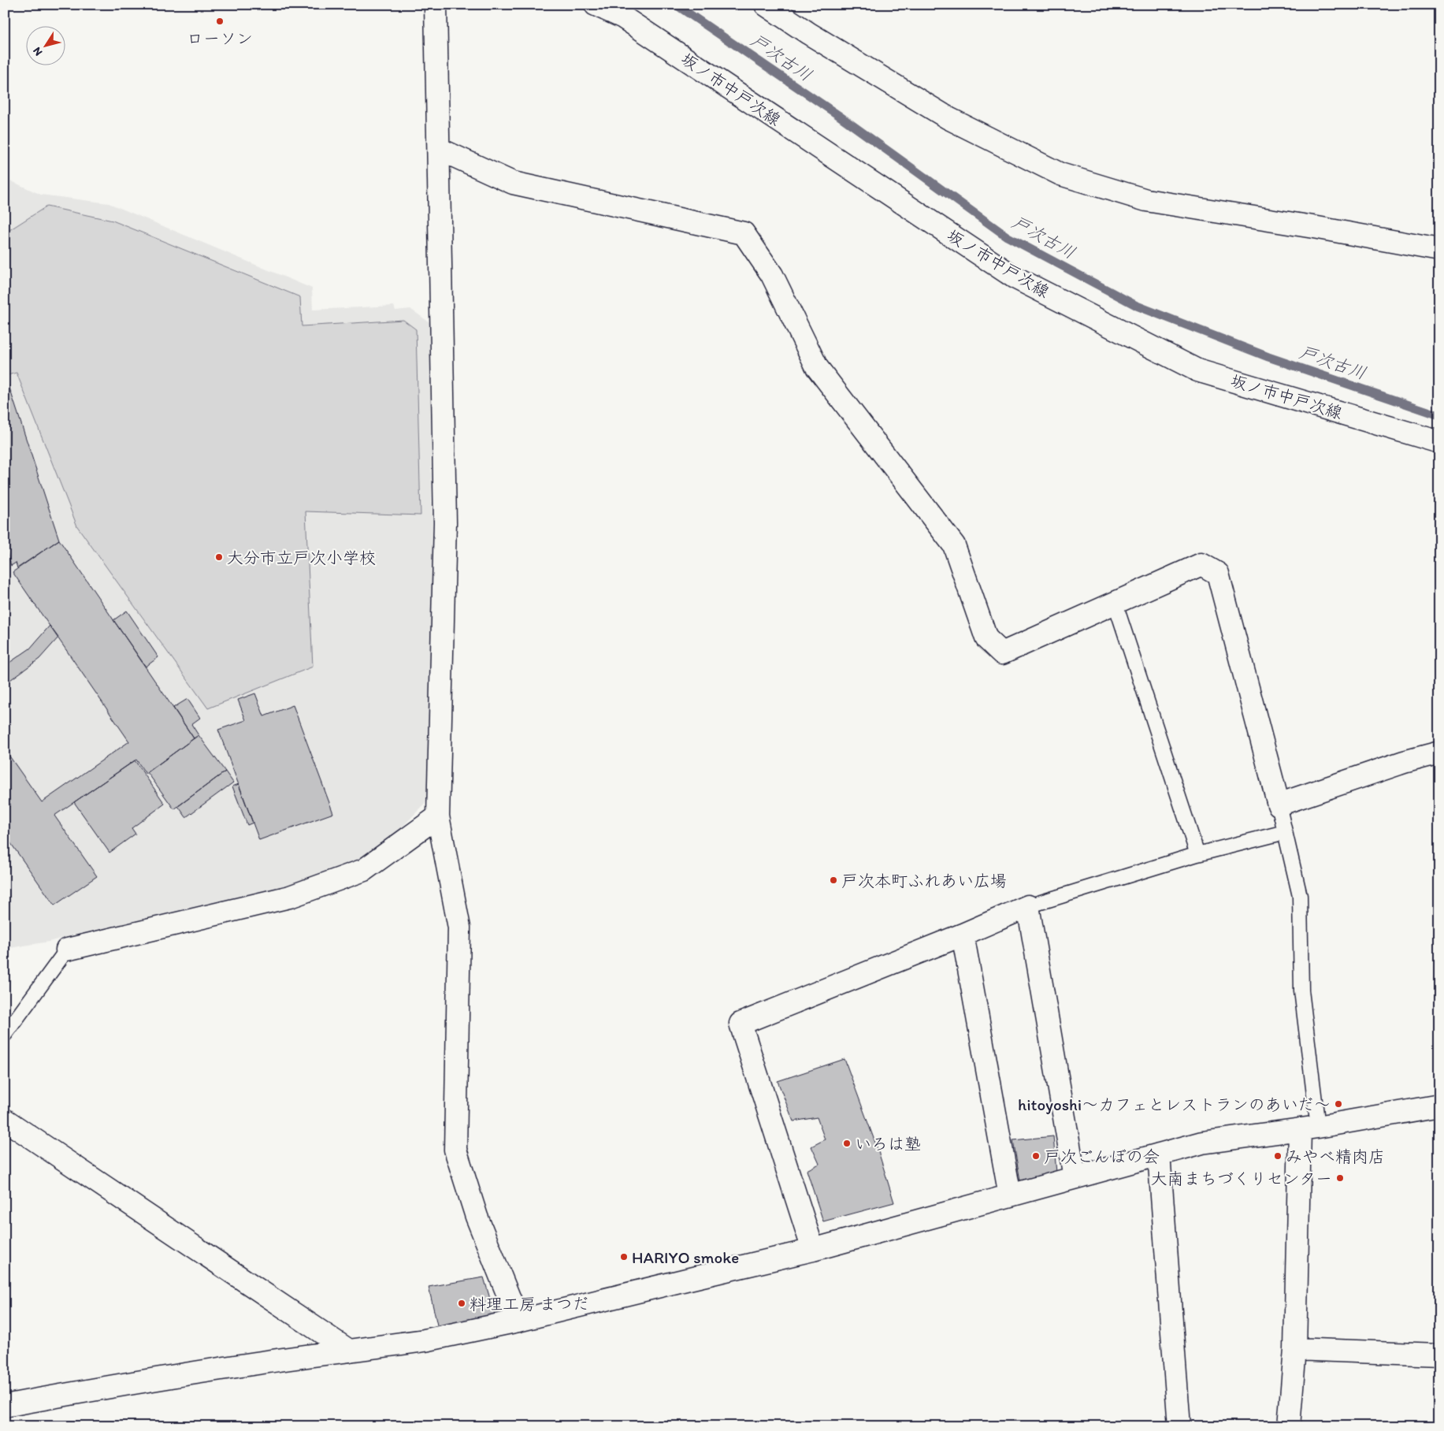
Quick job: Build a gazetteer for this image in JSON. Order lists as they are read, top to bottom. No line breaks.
{"streets":{"street":["坂ノ市中戸次線"]},"water":["戸次古川"],"places":["ローソン","大分市立戸次小学校","戸次本町ふれあい広場","hitoyoshi～カフェとレストランのあいだ～","いろは塾","戸次ごんぼの会","みやべ精肉店","大南まちづくりセンター","HARIYO smoke","料理工房 まつだ"],"north":"bottom left"}
